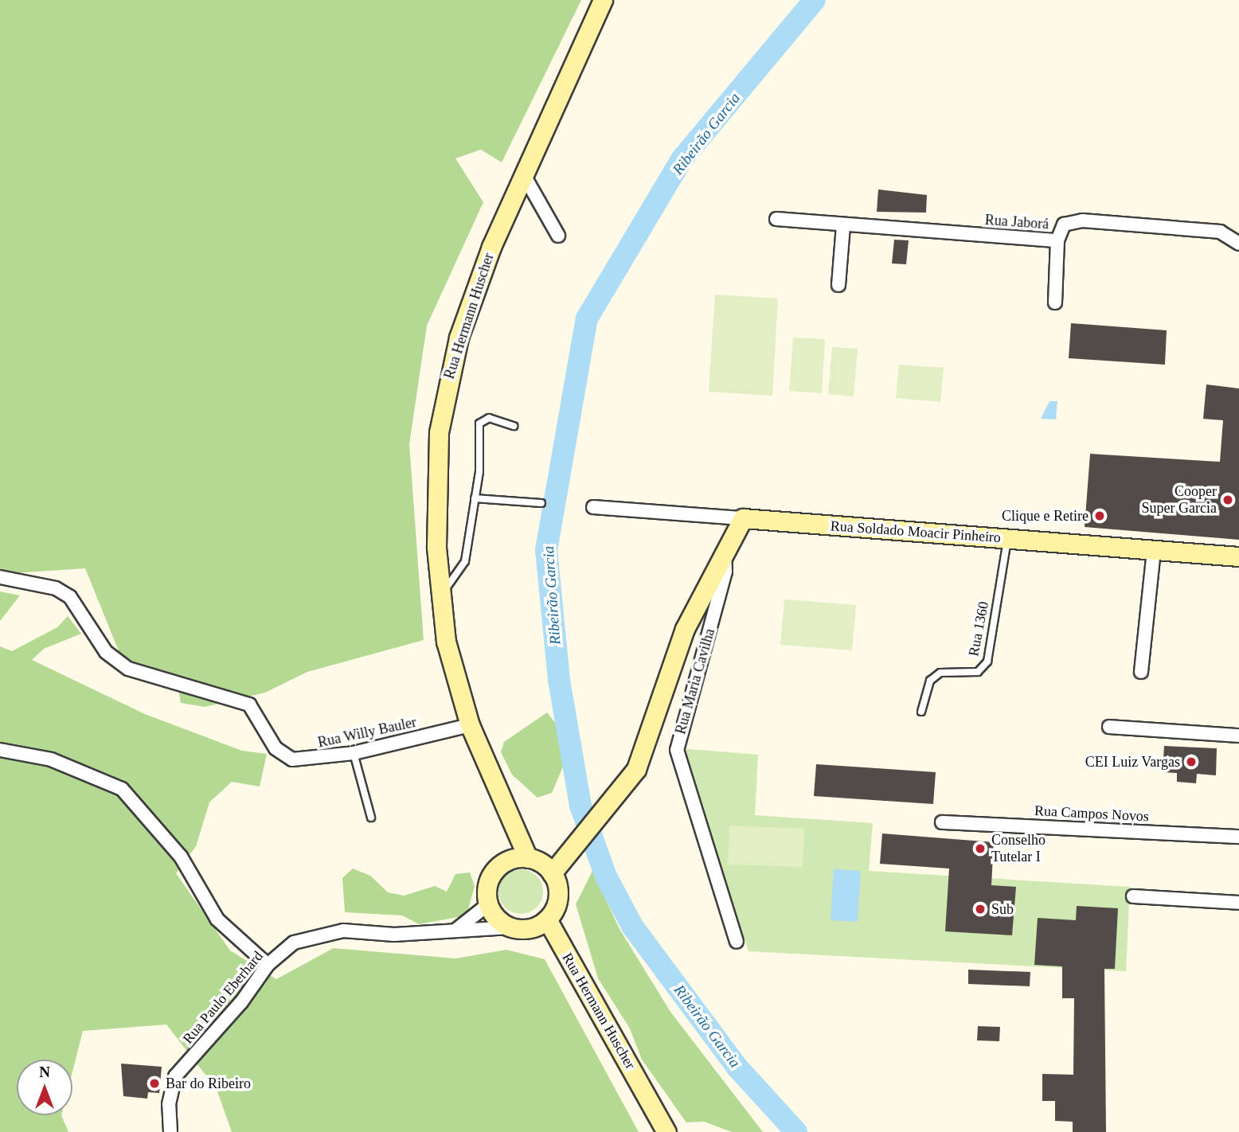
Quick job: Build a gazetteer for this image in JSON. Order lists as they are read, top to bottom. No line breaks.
{"streets":{"main road":["Rua Hermann Huscher","Rua Soldado Moacir Pinheiro","Rua Maria Cavilha"],"street":["Rua Jaborá","Rua Willy Bauler","Rua Campos Novos","Rua Paulo Eberhard"],"lane":["Rua 1360"]},"crossings":[["Rua Hermann Huscher","Rua Willy Bauler"],["Rua Hermann Huscher","Rua Paulo Eberhard"],["Rua Soldado Moacir Pinheiro","Rua 1360"],["Rua Soldado Moacir Pinheiro","Rua Maria Cavilha"]],"water":["Ribeirão Garcia"],"places":["Cooper Super Garcia","Clique e Retire","CEI Luiz Vargas","Conselho Tutelar I","Sub","Bar do Ribeiro"],"north":"top"}
